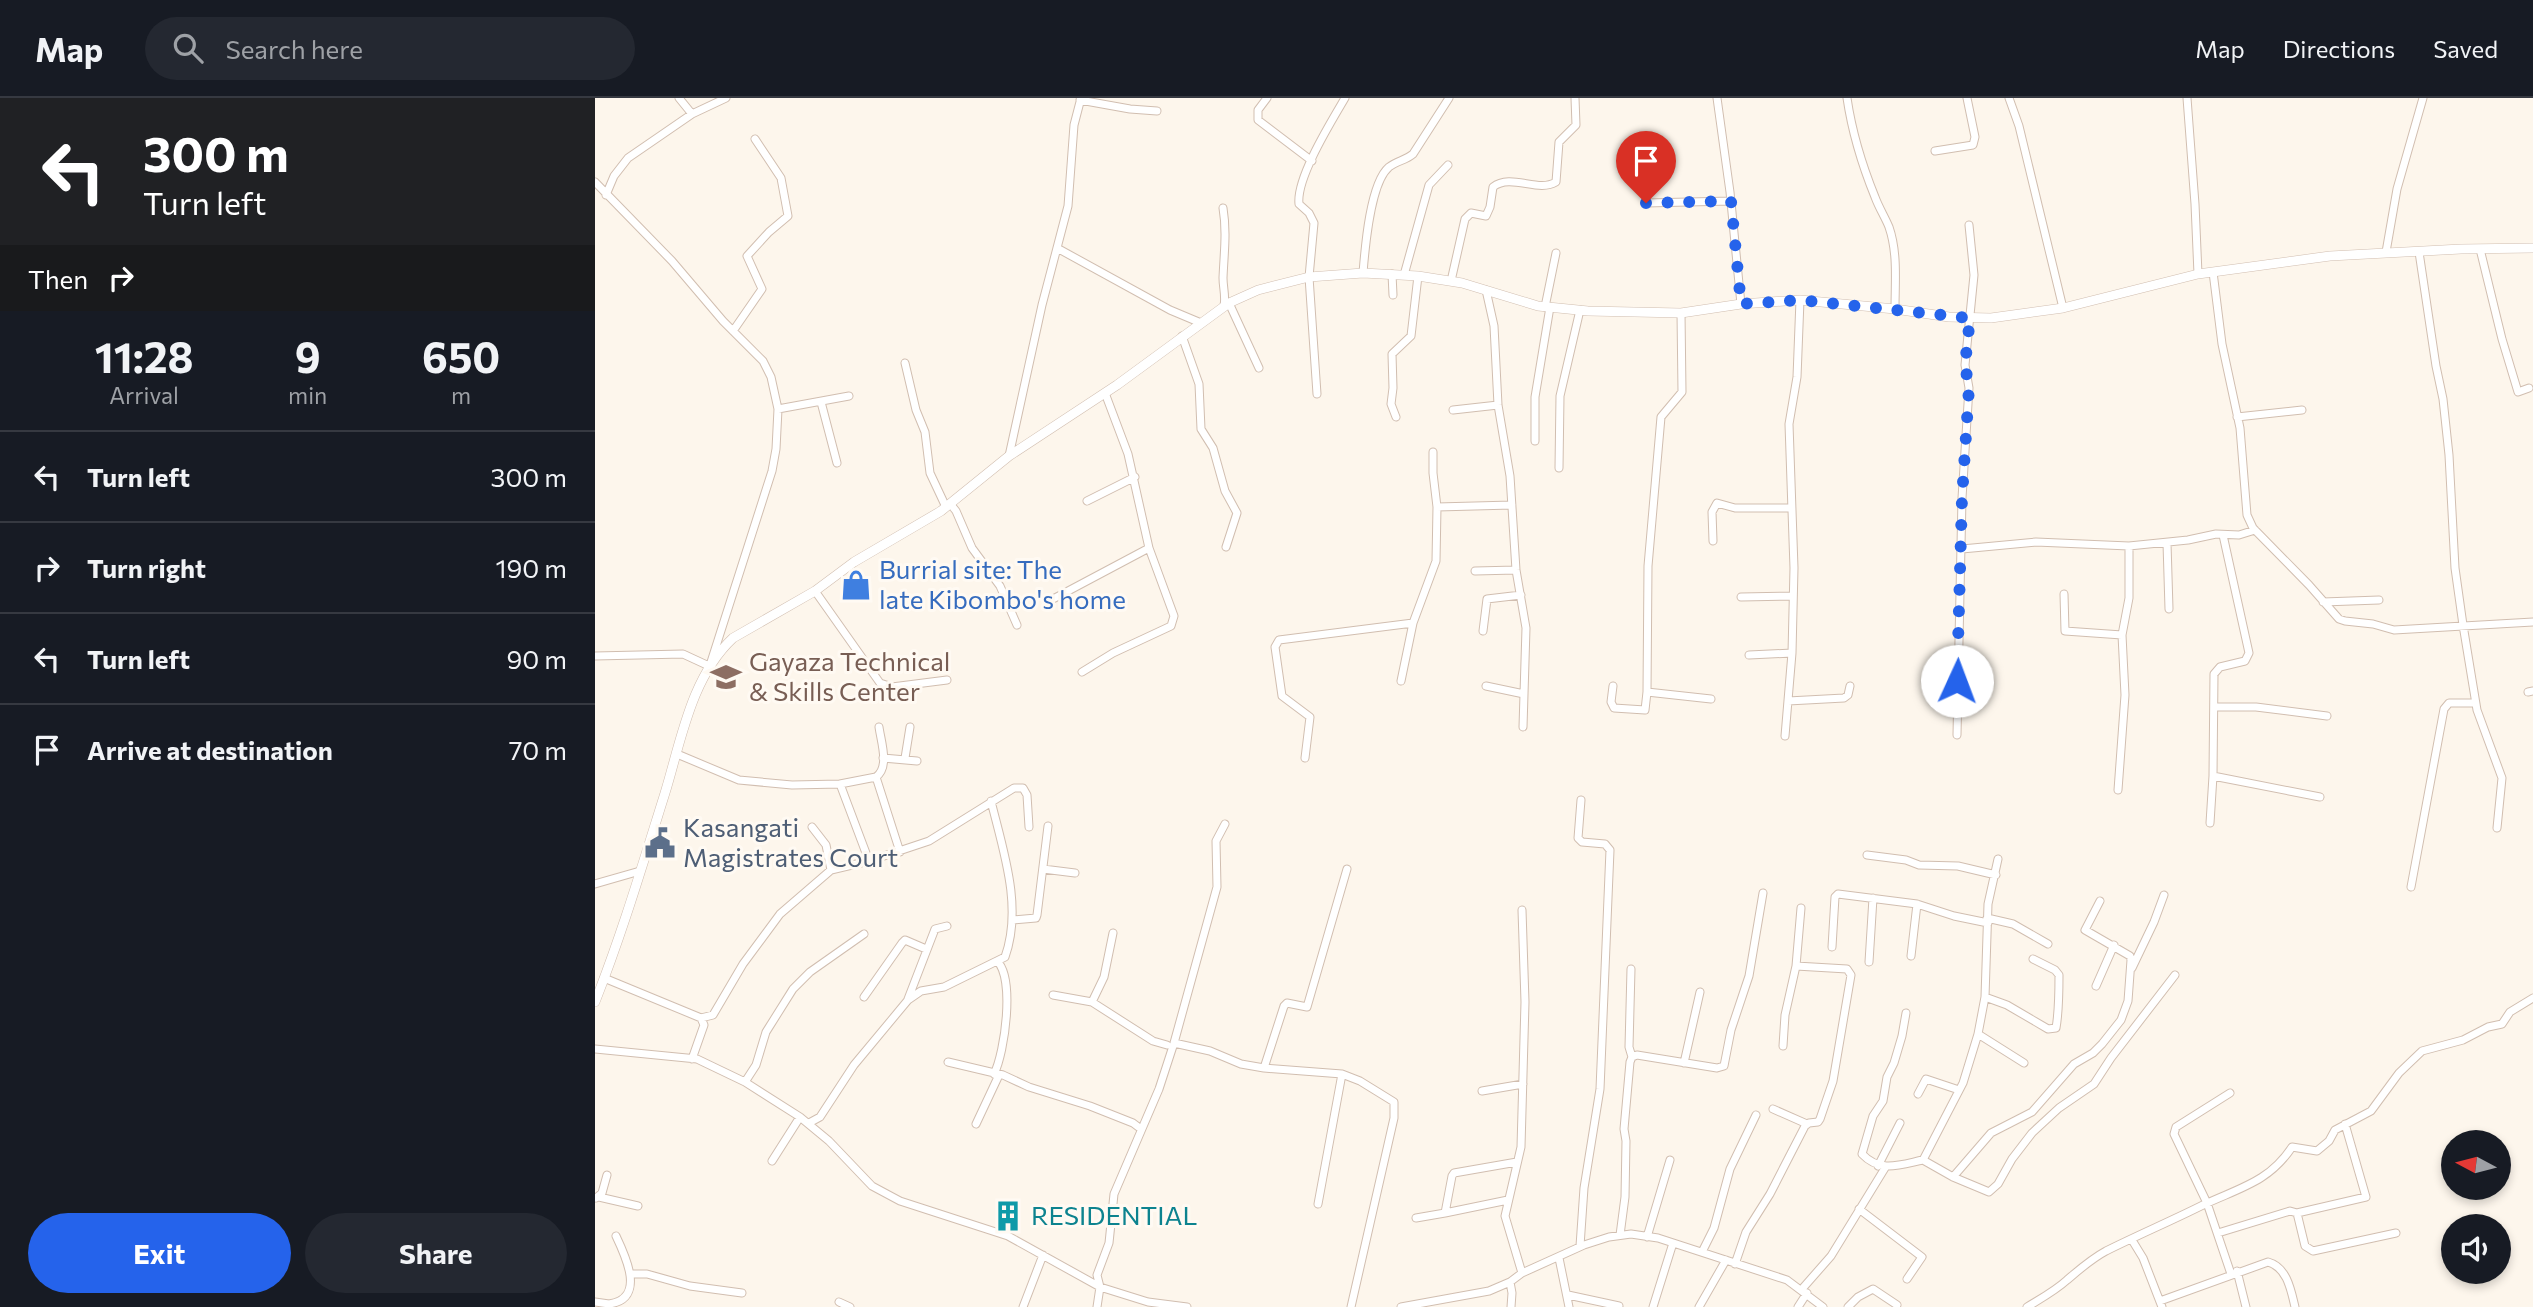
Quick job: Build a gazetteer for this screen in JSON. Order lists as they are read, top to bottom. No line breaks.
{"places":{"shop":["Burrial site: The late Kibombo's home"],"school or university":["Gayaza Technical & Skills Center"],"public building":["Kasangati Magistrates Court"],"building":["RESIDENTIAL"]},"north":"left","page":{"header":"Map","search":"Search here","nav":["Map","Directions","Saved"],"turn":["300 m","Turn left"],"then":"Then","eta":["11:28","Arrival","9","min","650","m"],"list":[{"name":"Turn left","value":"300 m"},{"name":"Turn right","value":"190 m"},{"name":"Turn left","value":"90 m"},{"name":"Arrive at destination","value":"70 m"}],"buttons":["Exit","Share"]}}
